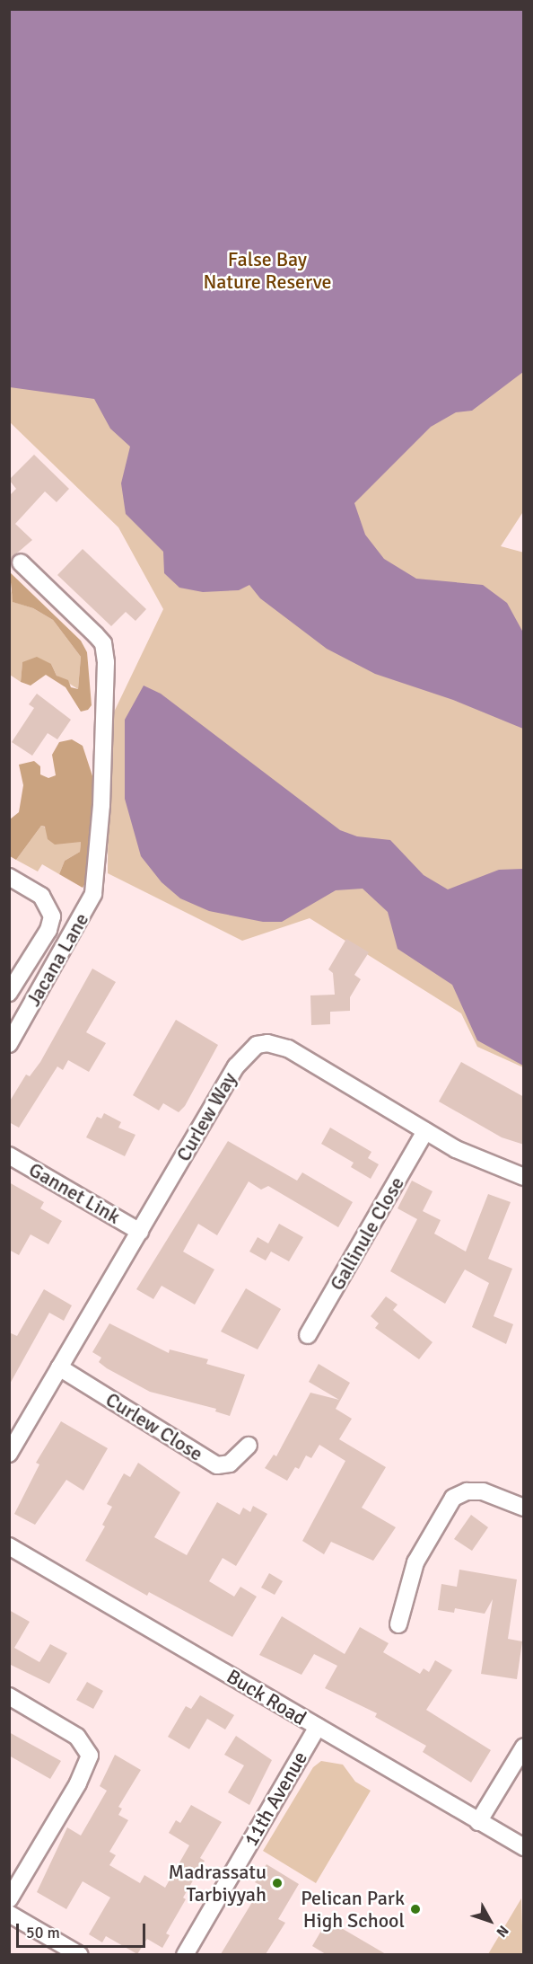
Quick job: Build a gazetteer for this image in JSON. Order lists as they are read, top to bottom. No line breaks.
{"streets":{"street":["Jacana Lane","Curlew Way","Gannet Link","Gallinule Close","Curlew Close","Buck Road","11th Avenue"]},"crossings":[["Curlew Way","Gannet Link"],["Curlew Way","Gallinule Close"],["Curlew Way","Curlew Close"],["Buck Road","11th Avenue"]],"parks":["False Bay Nature Reserve"],"places":["Madrassatu Tarbiyyah","Pelican Park High School"],"scale_bar":"50 m","north":"bottom right"}
